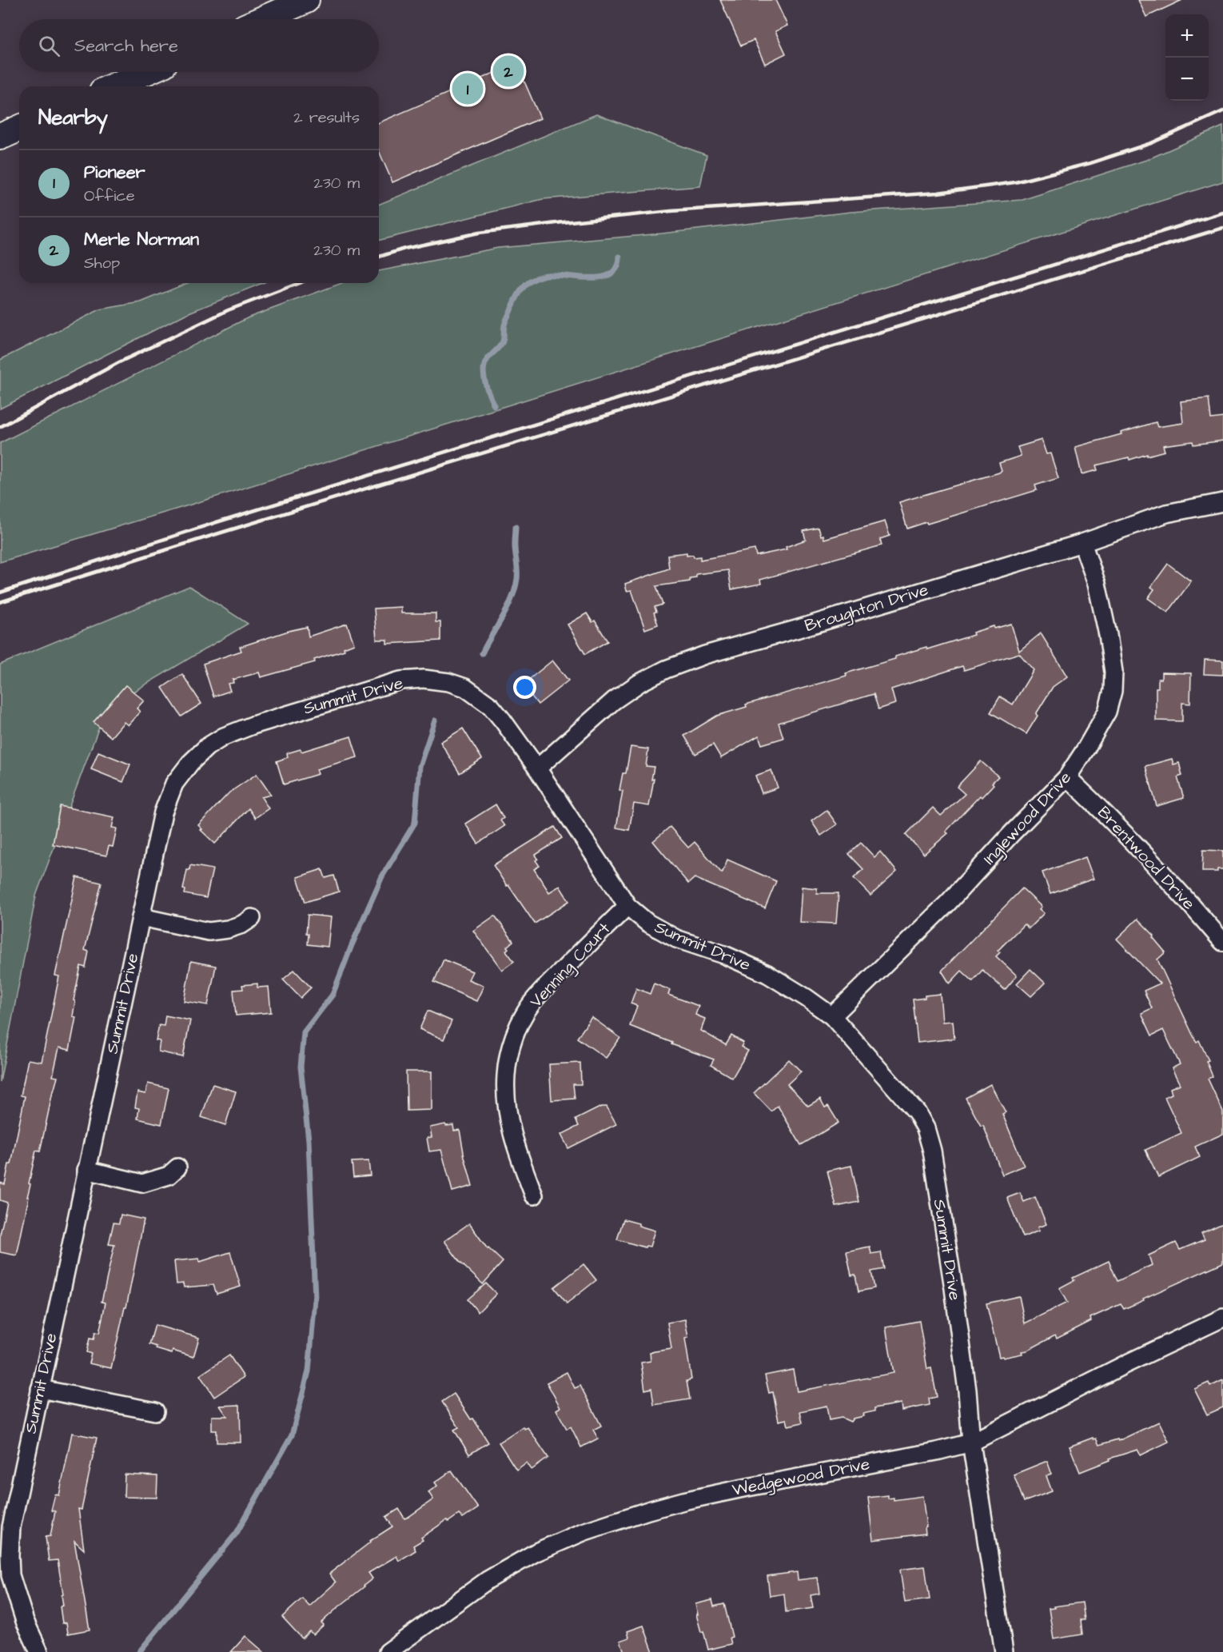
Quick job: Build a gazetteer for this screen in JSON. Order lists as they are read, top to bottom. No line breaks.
{"streets":{"street":["Broughton Drive","Summit Drive","Inglewood Drive","Brentwood Drive","Venning Court","Wedgewood Drive"]},"crossings":[["Broughton Drive","Summit Drive"],["Broughton Drive","Inglewood Drive"],["Summit Drive","Inglewood Drive"],["Summit Drive","Venning Court"],["Summit Drive","Wedgewood Drive"],["Inglewood Drive","Brentwood Drive"]],"page":{"map_buttons":["+","−"],"search":"Search here","pins":["2","1"],"heading":["Nearby","2 results"],"list":[{"mark":"1","name":"Pioneer","note":"Office","value":"230 m"},{"mark":"2","name":"Merle Norman","note":"Shop","value":"230 m"}]}}
